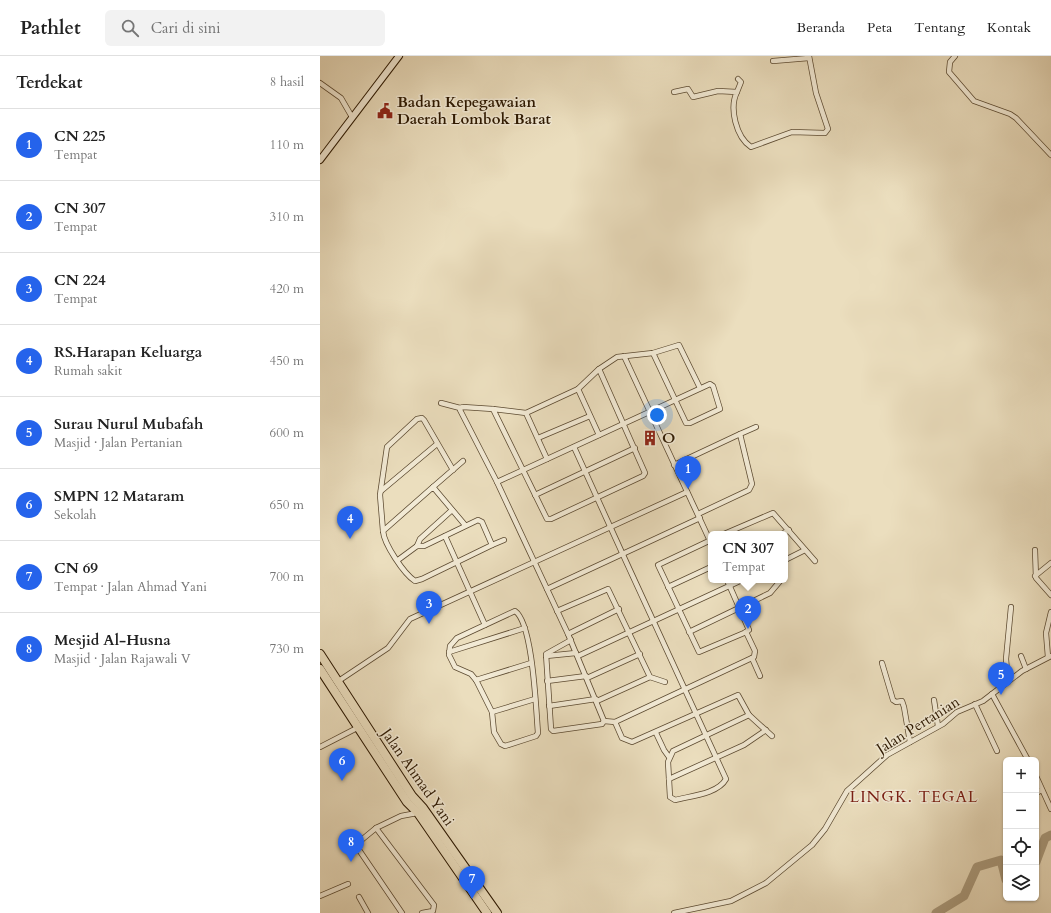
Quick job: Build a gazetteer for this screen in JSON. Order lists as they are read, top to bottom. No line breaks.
{"streets":{"highway":["Jalan Ahmad Yani"],"street":["Jalan Pertanian"]},"districts":["LINGK. TEGAL"],"places":{"public building":["Badan Kepegawaian Daerah Lombok Barat"],"building":["O"]},"page":{"header":"Pathlet","search":"Cari di sini","nav":["Beranda","Peta","Tentang","Kontak"],"heading":["Terdekat","8 hasil"],"list":[{"mark":"1","name":"CN 225","note":"Tempat","value":"110 m"},{"mark":"2","name":"CN 307","note":"Tempat","value":"310 m"},{"mark":"3","name":"CN 224","note":"Tempat","value":"420 m"},{"mark":"4","name":"RS.Harapan Keluarga","note":"Rumah sakit","value":"450 m"},{"mark":"5","name":"Surau Nurul Mubafah","note":"Masjid · Jalan Pertanian","value":"600 m"},{"mark":"6","name":"SMPN 12 Mataram","note":"Sekolah","value":"650 m"},{"mark":"7","name":"CN 69","note":"Tempat · Jalan Ahmad Yani","value":"700 m"},{"mark":"8","name":"Mesjid Al-Husna","note":"Masjid · Jalan Rajawali V","value":"730 m"}],"pins":["1","4","3","2","5","6","8","7"],"popup":["CN 307","Tempat"],"map_buttons":["+","−"]}}
